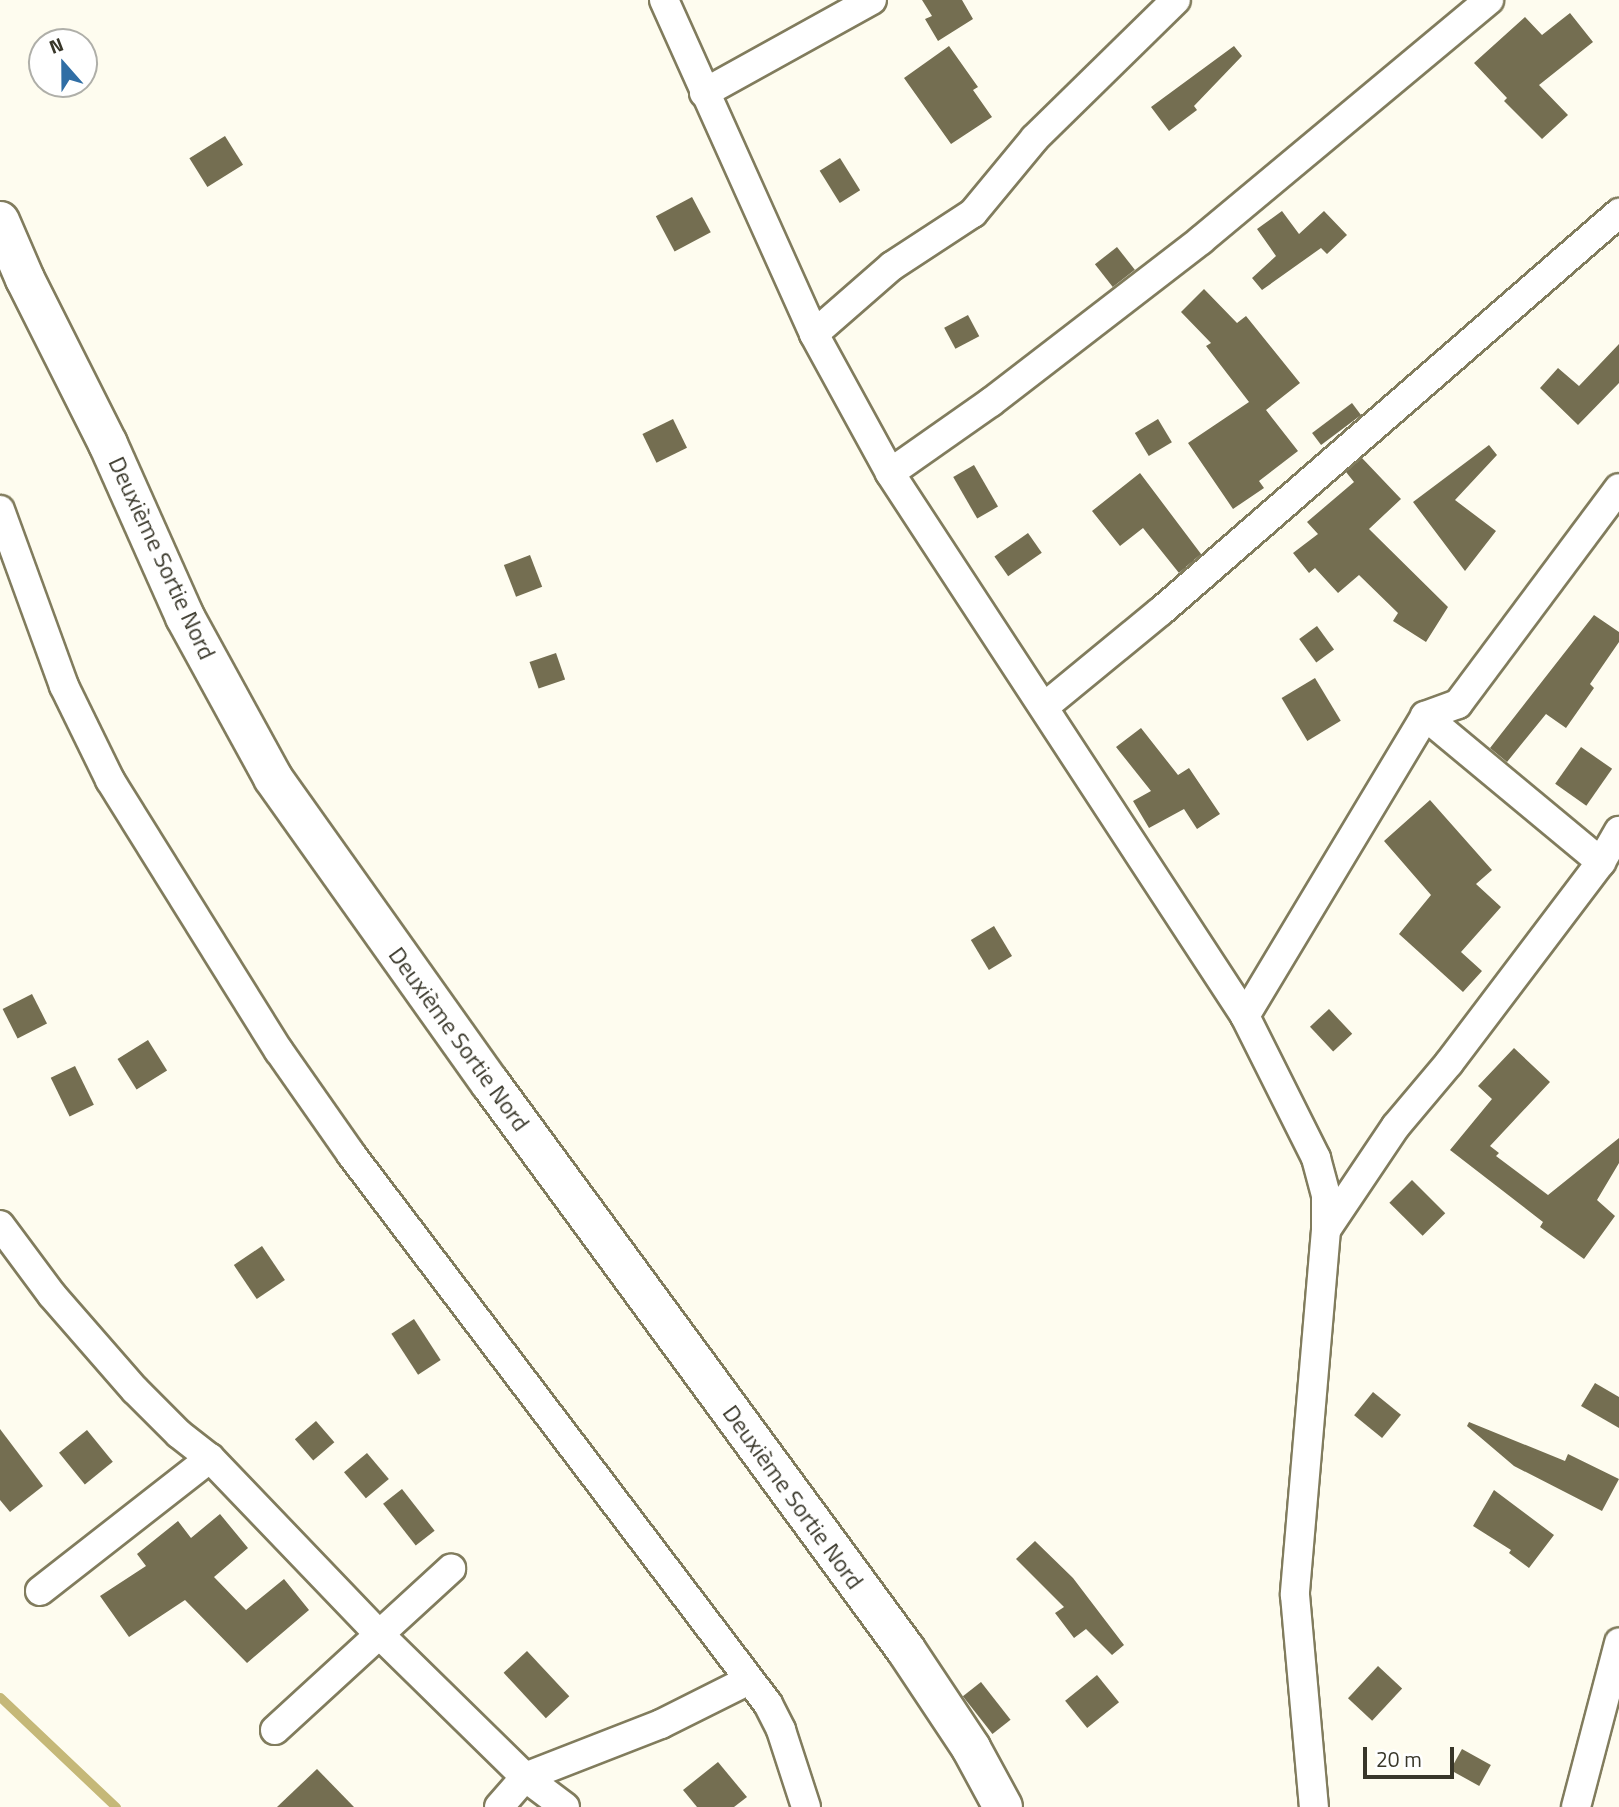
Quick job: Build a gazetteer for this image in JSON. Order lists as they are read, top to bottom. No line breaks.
{"streets":{"main road":["Deuxième Sortie Nord"]},"scale_bar":"20 m","north":"top"}
